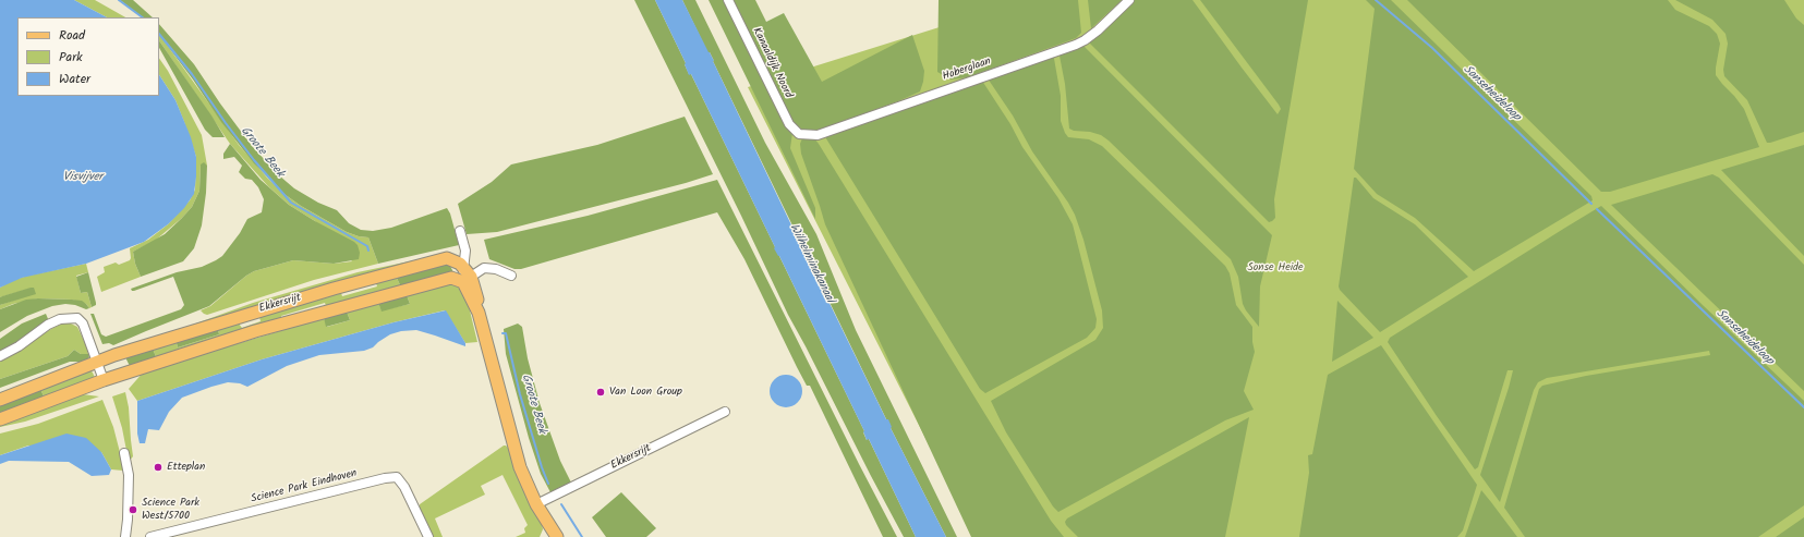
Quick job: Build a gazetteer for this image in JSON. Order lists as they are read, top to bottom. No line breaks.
{"streets":{"main road":["Ekkersrijt"],"street":["Kanaaldijk Noord","Hoberglaan","Science Park Eindhoven"]},"crossings":[["Kanaaldijk Noord","Hoberglaan"]],"water":["Sonseheideloop","Groote Beek","Visvijver","Wilhelminakanaal"],"parks":["Sonse Heide"],"places":["Van Loon Group","Etteplan","Science Park West/5700"],"legend":["Road","Park","Water"]}
